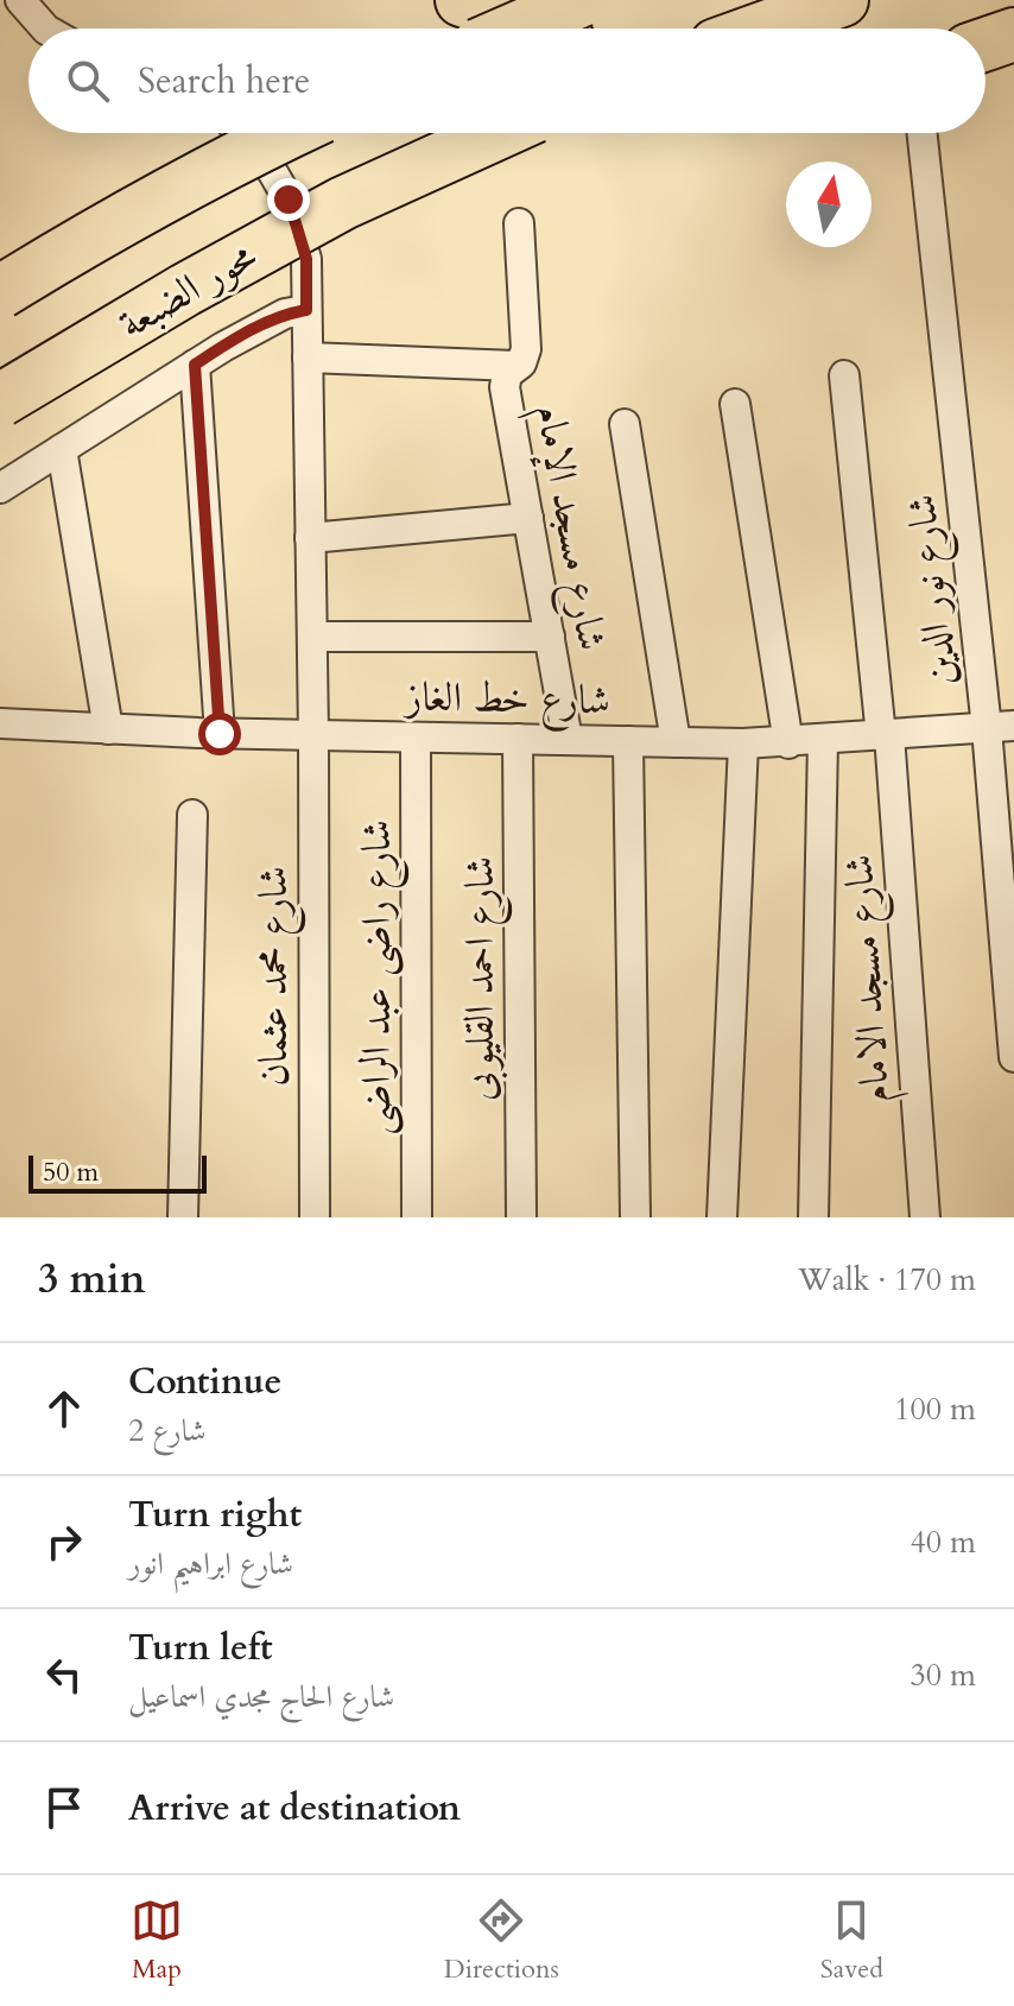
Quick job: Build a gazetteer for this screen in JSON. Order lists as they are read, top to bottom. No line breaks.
{"streets":{"highway":["محور الضبعة"],"street":["شارع مسجد الإمام","شارع نور الدين","شارع خط الغاز","شارع محمد عثمان","شارع راضى عبد الراضى","شارع احمد القليوبى","شارع مسجد الامام"]},"crossings":[["شارع مسجد الإمام","شارع خط الغاز"],["شارع نور الدين","شارع خط الغاز"],["شارع خط الغاز","شارع محمد عثمان"],["شارع خط الغاز","شارع راضى عبد الراضى"],["شارع خط الغاز","شارع احمد القليوبى"],["شارع خط الغاز","شارع مسجد الامام"]],"scale_bar":"50 m","north":"top","page":{"search":"Search here","scale":"50 m","heading":["3 min","Walk · 170 m"],"list":[["Continue","شارع 2","100 m"],["Turn right","شارع ابراهيم انور","40 m"],["Turn left","شارع الحاج مجدي اسماعيل","30 m"],"Arrive at destination"],"nav":["Map","Directions","Saved"]}}
